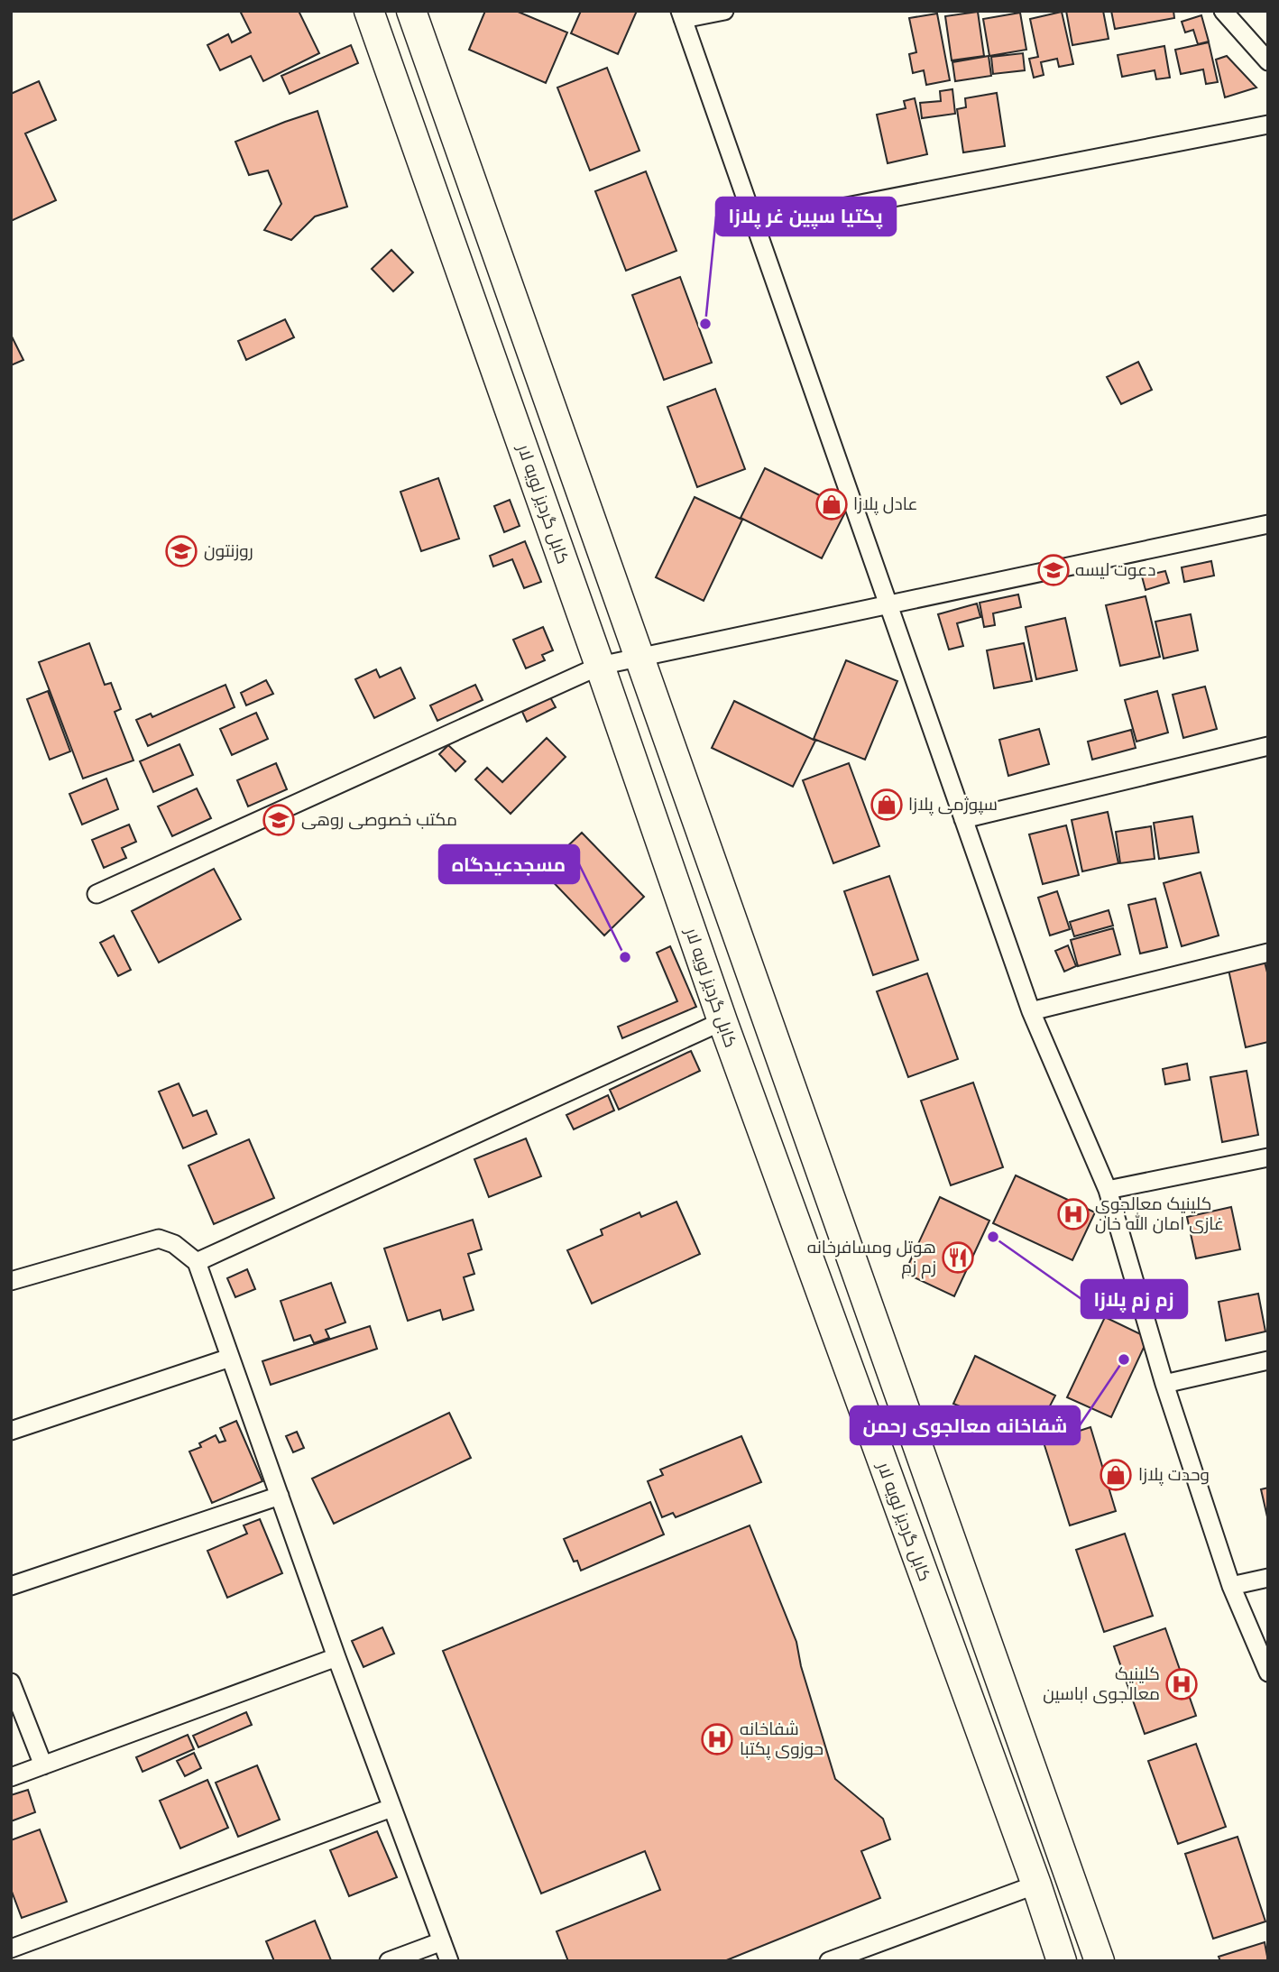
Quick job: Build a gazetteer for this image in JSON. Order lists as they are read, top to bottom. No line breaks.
{"streets":{"highway":["کابل گردیز لویه لار"]},"places":{"other":["پکتیا سپین غر پلازا","مسجدعیدگاه","زم زم پلازا","شفاخانه معالجوی رحمن"],"shop":["عادل پلازا","سپوژمی پلازا","وحدت پلازا"],"school or university":["روزنتون","دعوت لیسه","مکتب خصوصی روهی"],"hospital":["کلینیک معالجوی غازی امان الله خان","کلینیک معالجوی اباسین","شفاخانه حوزوی پکتبا"],"restaurant":["هوتل ومسافرخانه زم زم"]}}
